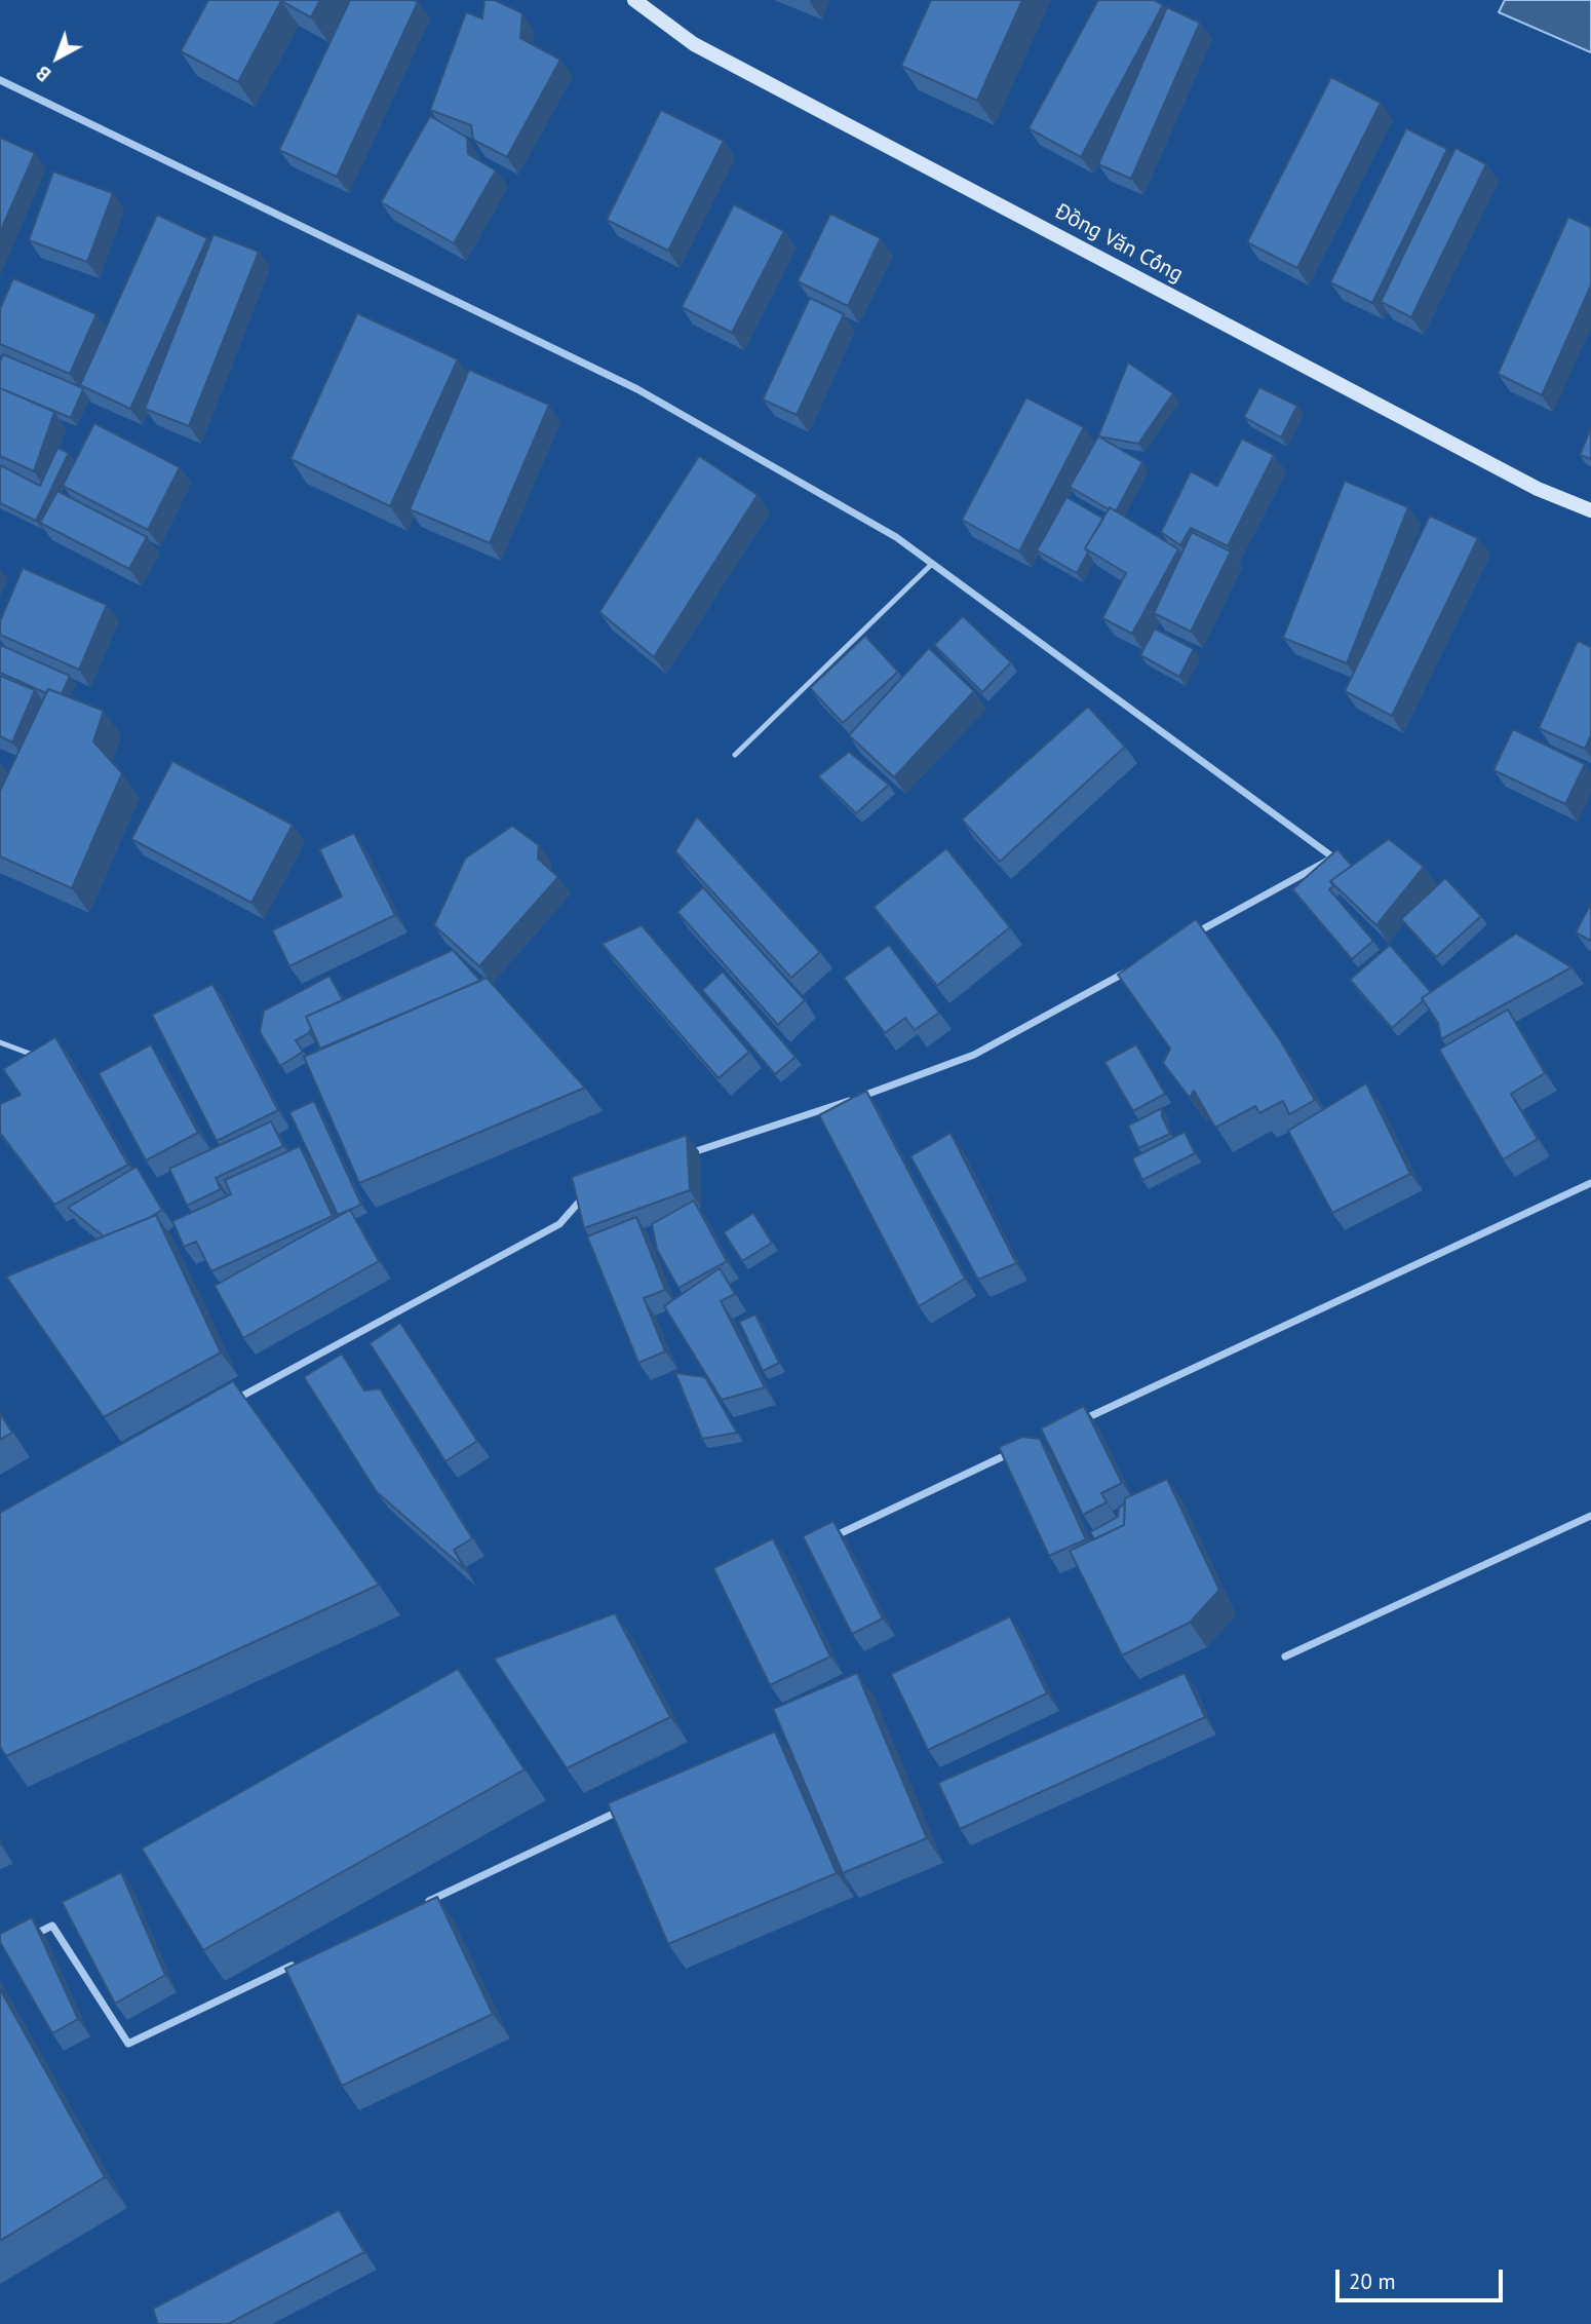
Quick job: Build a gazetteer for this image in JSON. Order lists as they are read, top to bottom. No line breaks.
{"streets":{"street":["Đồng Văn Cống"]},"scale_bar":"20 m","north":"bottom left"}
